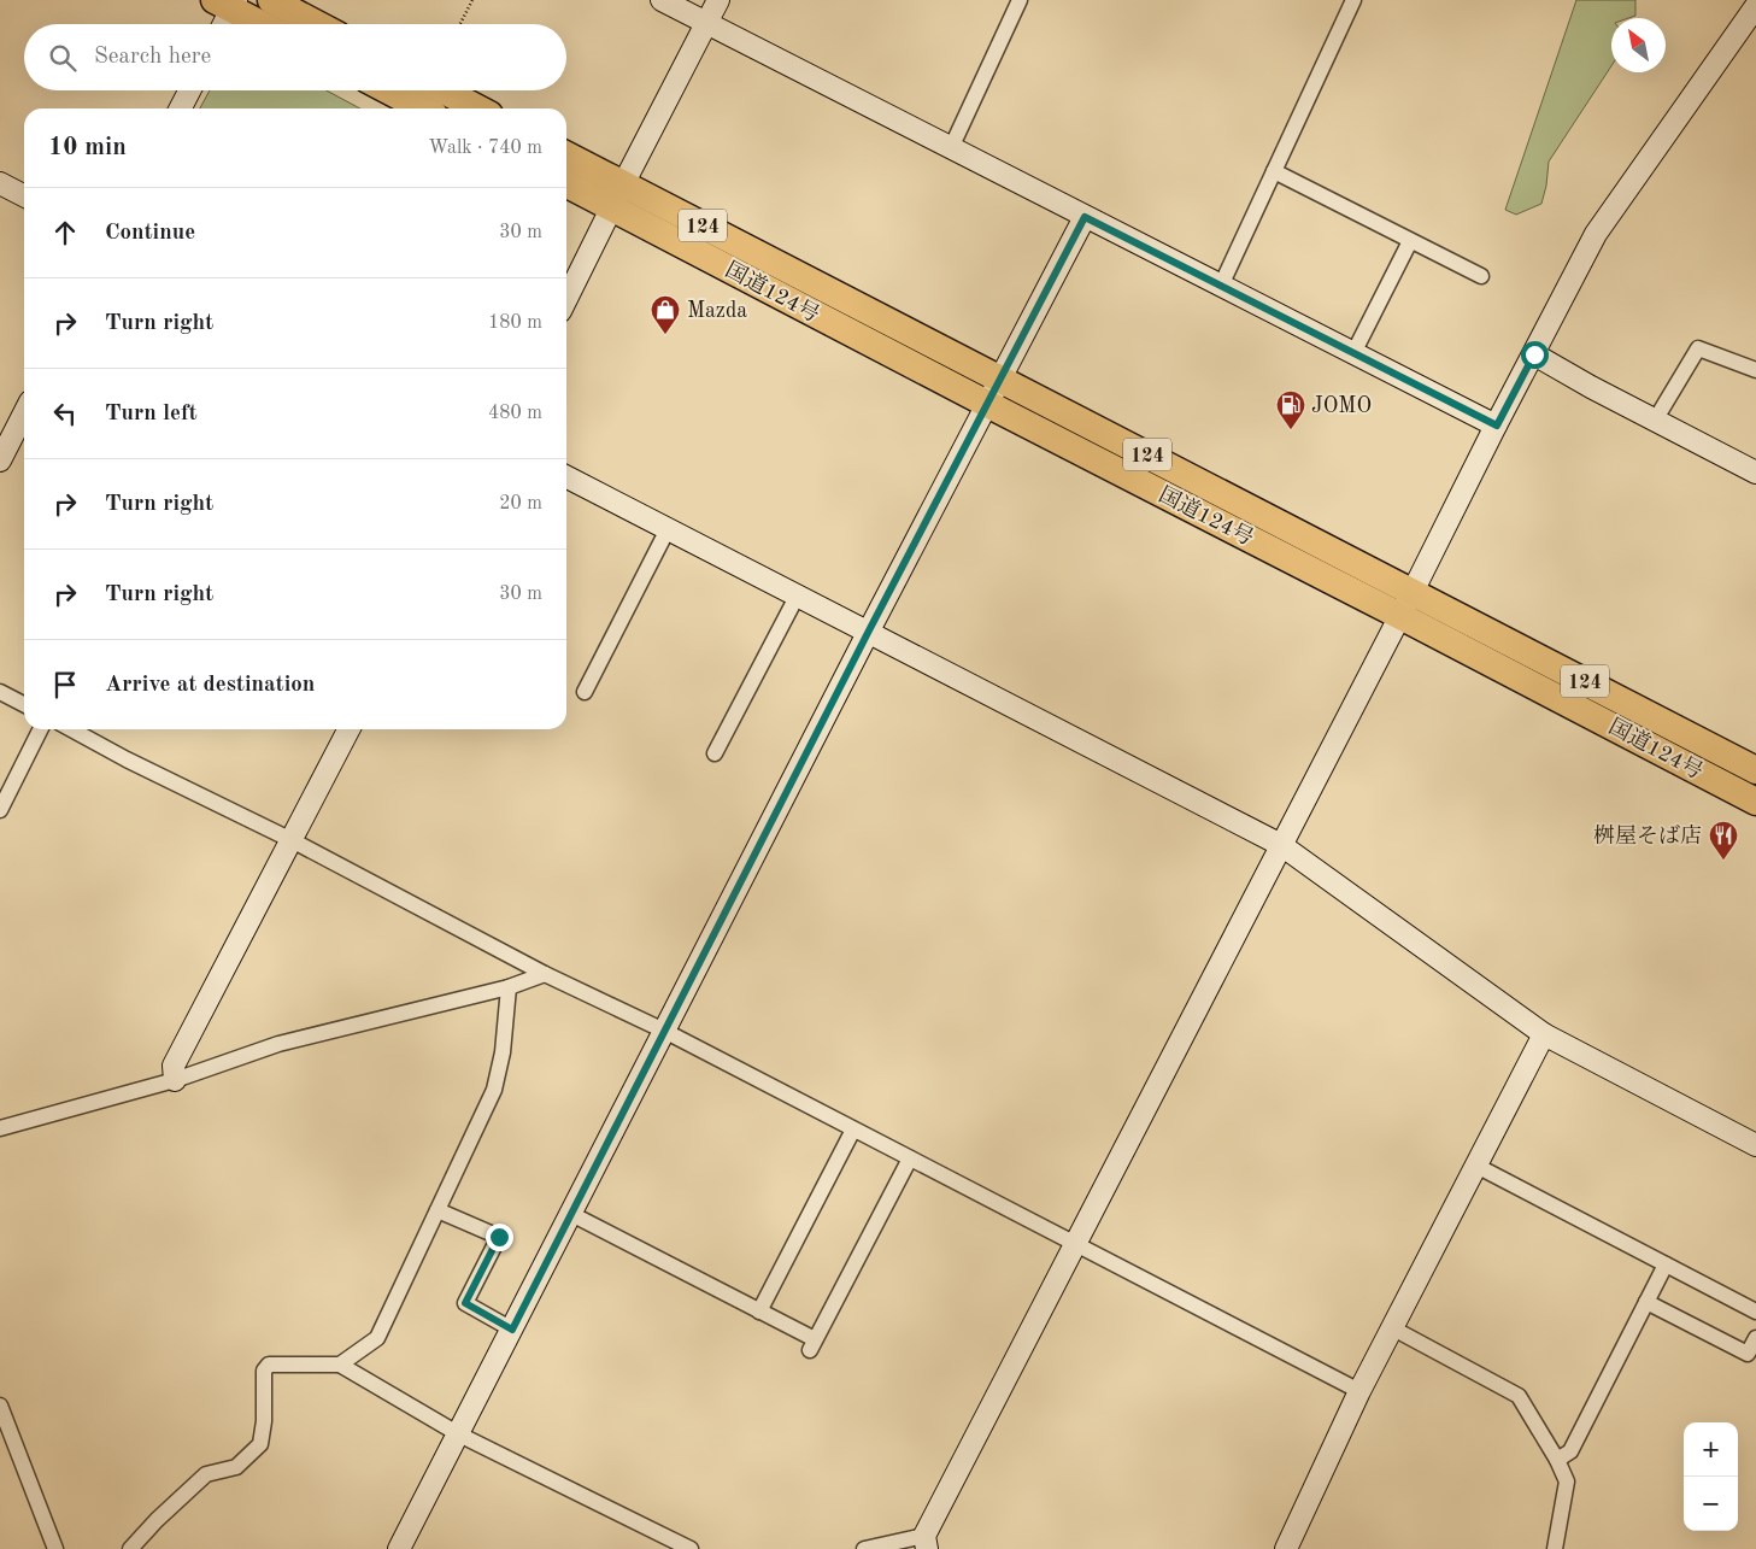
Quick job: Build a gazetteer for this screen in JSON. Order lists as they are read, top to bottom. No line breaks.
{"streets":{"highway":["124","国道124号"]},"places":{"shop":["Mazda"],"fuel station":["JOMO"],"restaurant":["桝屋そば店"]},"north":"top left","page":{"search":"Search here","heading":["10 min","Walk · 740 m"],"list":[["Continue","30 m"],["Turn right","180 m"],["Turn left","480 m"],["Turn right","20 m"],["Turn right","30 m"],"Arrive at destination"],"map_buttons":["+","−"]}}
